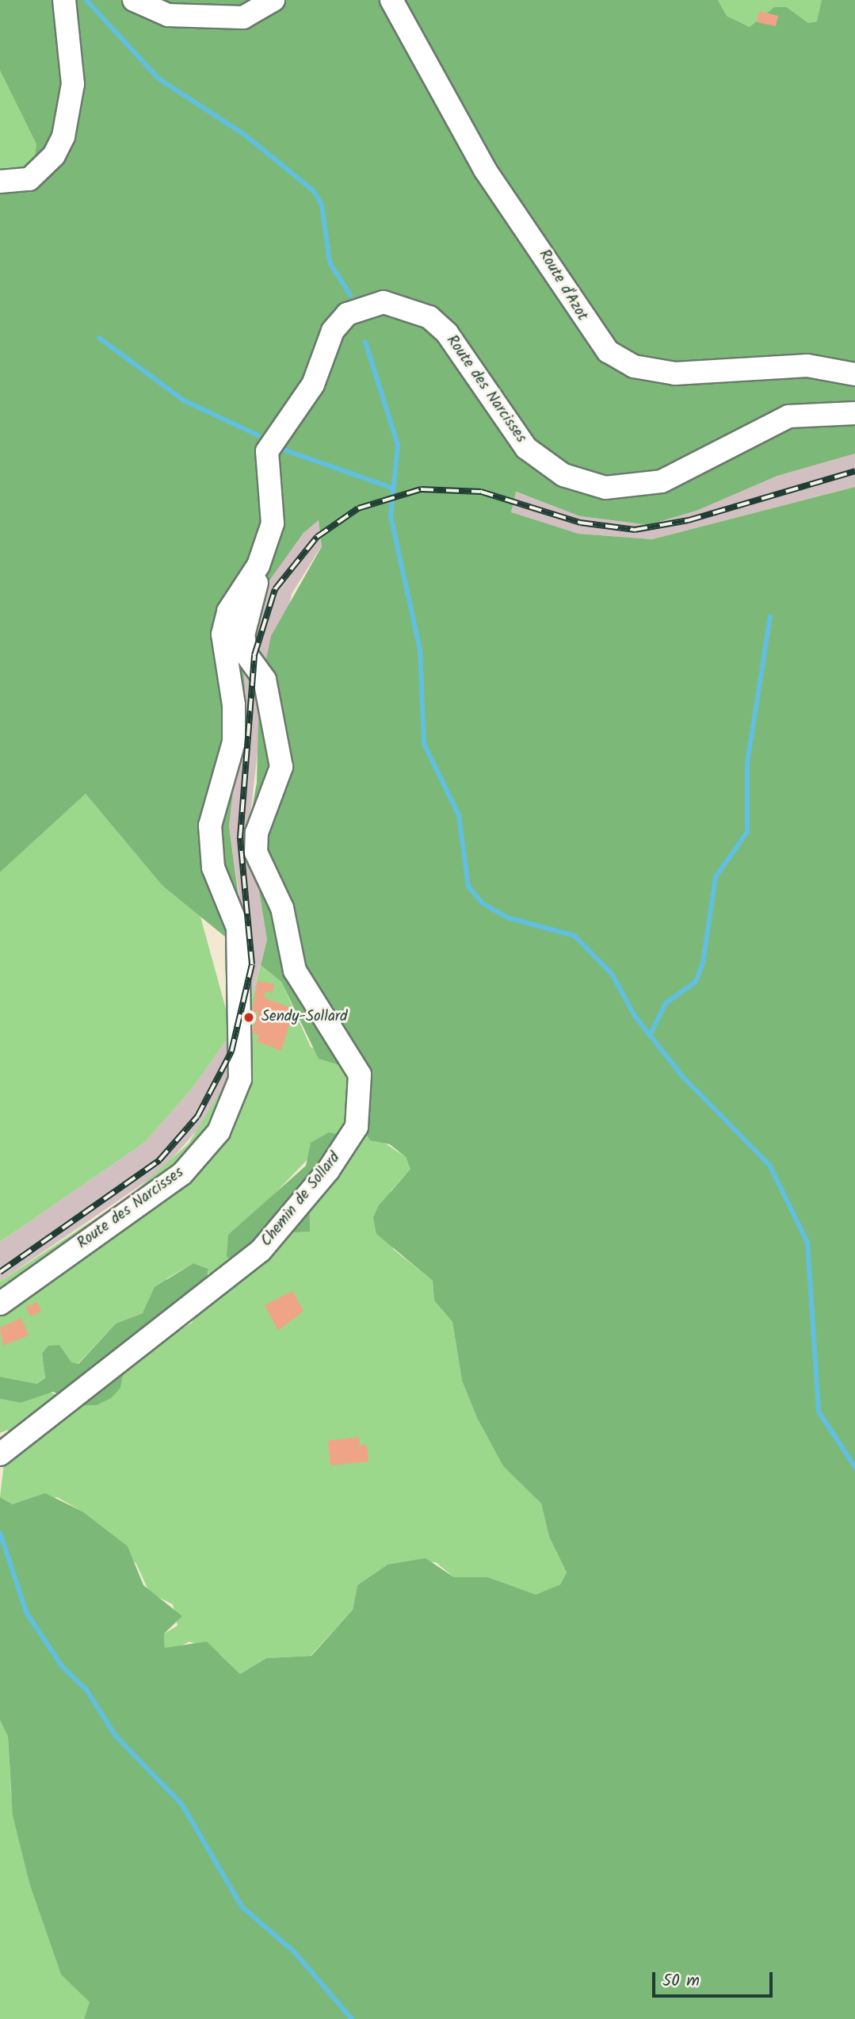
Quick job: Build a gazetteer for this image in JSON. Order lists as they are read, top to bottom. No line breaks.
{"streets":{"street":["Route d'Azot","Route des Narcisses","Chemin de Sollard"]},"crossings":[["Route des Narcisses","Chemin de Sollard"]],"places":["Sendy-Sollard"],"scale_bar":"50 m"}
